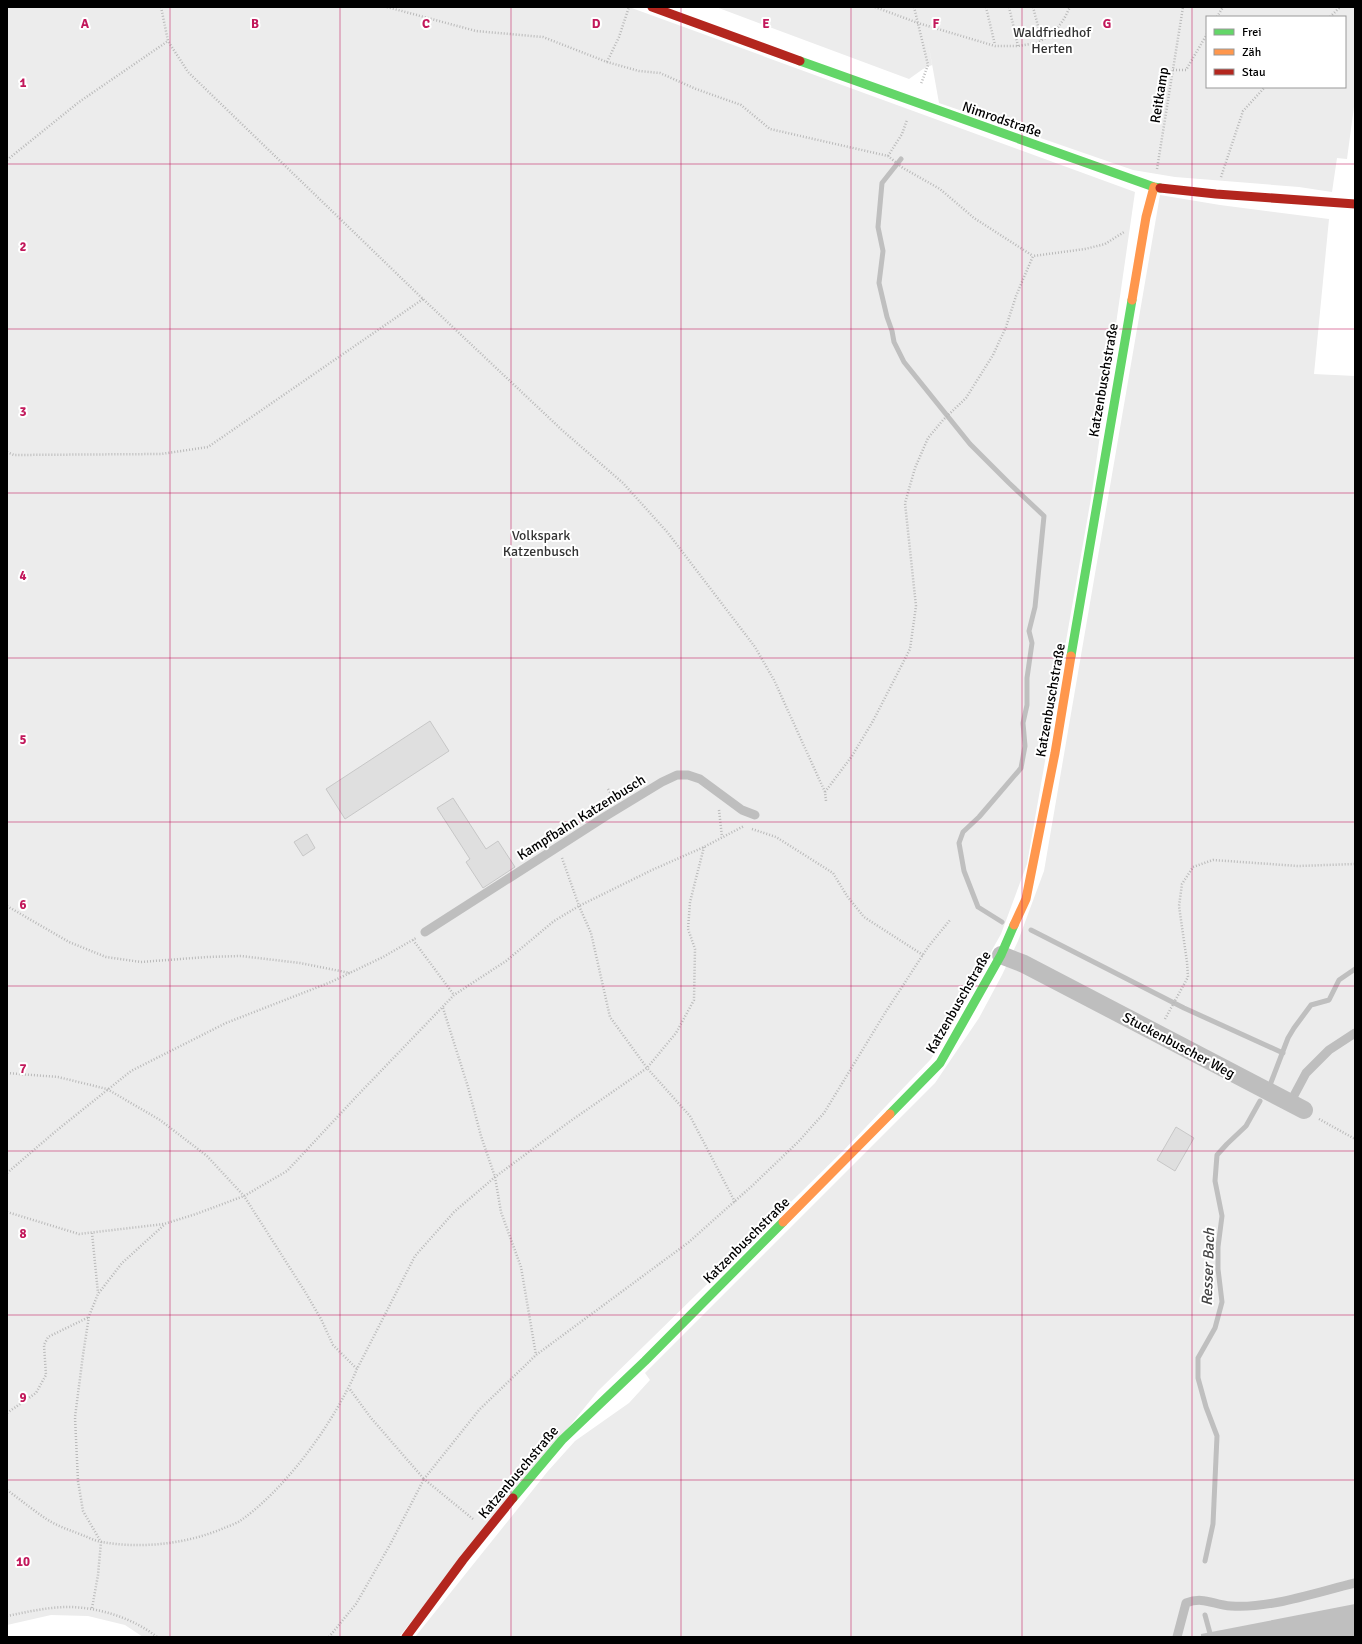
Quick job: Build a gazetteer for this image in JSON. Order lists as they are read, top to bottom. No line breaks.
{"streets":{"street":["Nimrodstraße","Katzenbuschstraße","Stuckenbuscher Weg"],"lane":["Kampfbahn Katzenbusch"],"path":["Reitkamp"]},"crossings":[["Reitkamp","Nimrodstraße"],["Reitkamp","Katzenbuschstraße"],["Nimrodstraße","Katzenbuschstraße"],["Katzenbuschstraße","Stuckenbuscher Weg"]],"water":["Resser Bach"],"parks":["Waldfriedhof Herten","Volkspark Katzenbusch"],"legend":["Frei","Zäh","Stau"],"grid":{"columns":["A","B","C","D","E","F","G"],"rows":["1","2","3","4","5","6","7","8","9","10"]}}
